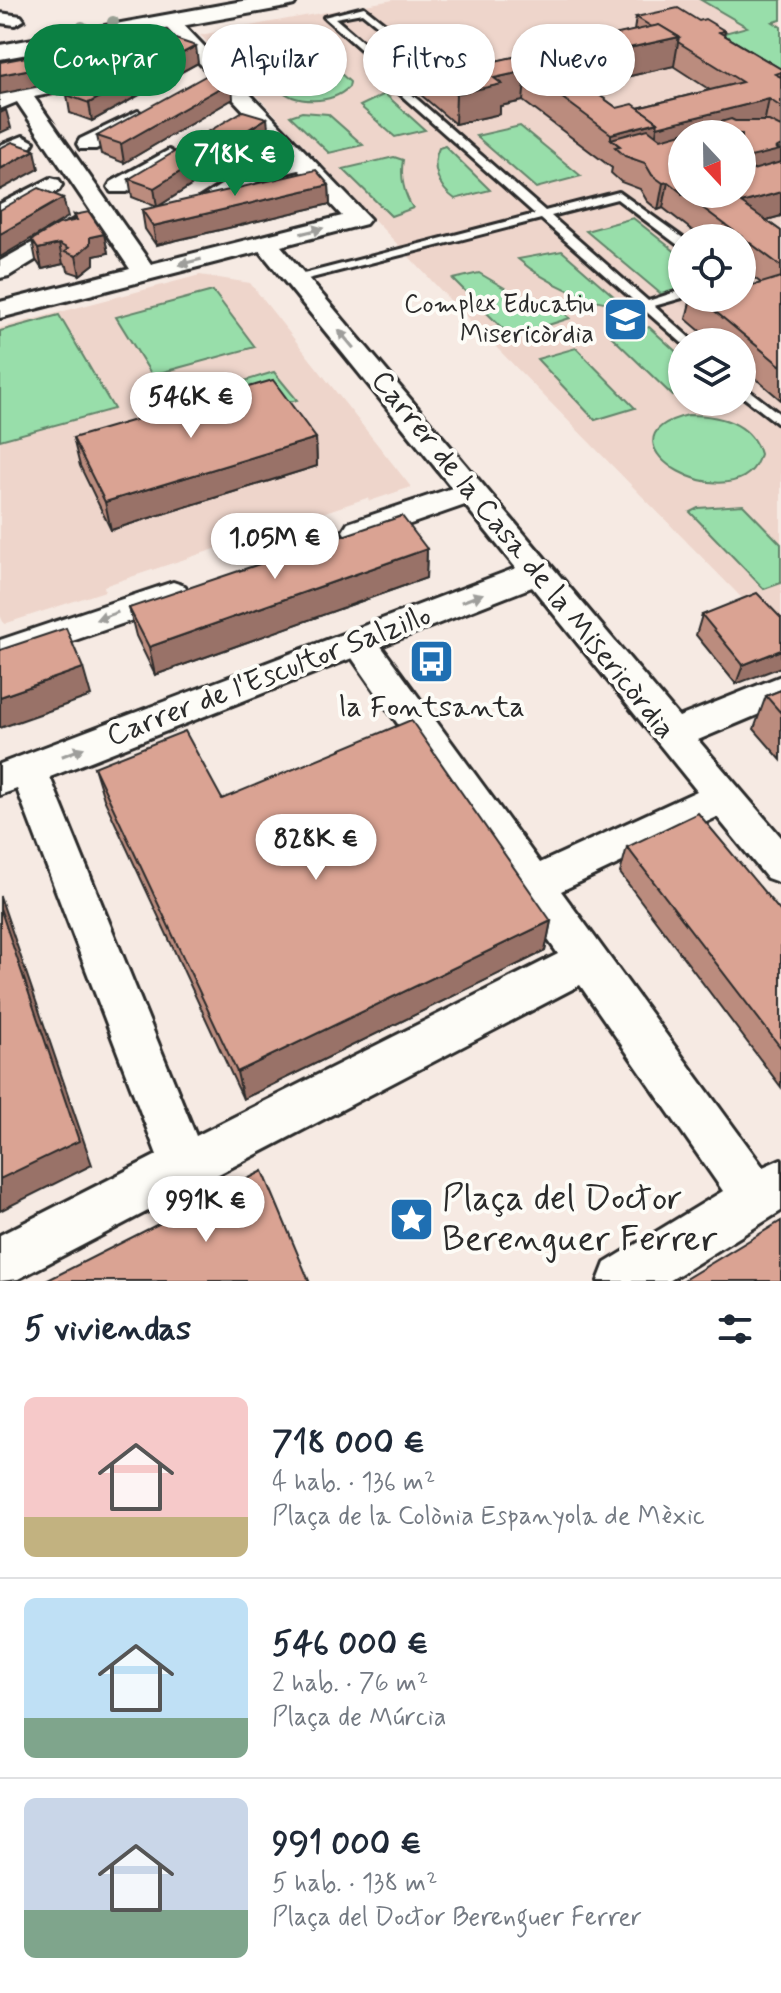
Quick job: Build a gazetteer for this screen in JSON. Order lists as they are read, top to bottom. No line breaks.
{"streets":{"street":["Carrer de la Casa de la Misericòrdia","Carrer de l'Escultor Salzillo"]},"crossings":[["Carrer de la Casa de la Misericòrdia","Carrer de l'Escultor Salzillo"]],"places":{"school or university":["Complex Educatiu Misericòrdia"],"bus stop":["la Fontsanta"],"place":["Plaça del Doctor Berenguer Ferrer"]},"north":"bottom","page":{"chip":["Comprar","Alquilar","Filtros","Nuevo"],"price":["718K €","546K €","1.05M €","828K €","991K €"],"heading":"5 viviendas","list":[{"name":"718 000 €","note":"4 hab. · 136 m² · Plaça de la Colònia Espanyola de Mèxic"},{"name":"546 000 €","note":"2 hab. · 76 m² · Plaça de Múrcia"},{"name":"991 000 €","note":"5 hab. · 138 m² · Plaça del Doctor Berenguer Ferrer"}]}}
